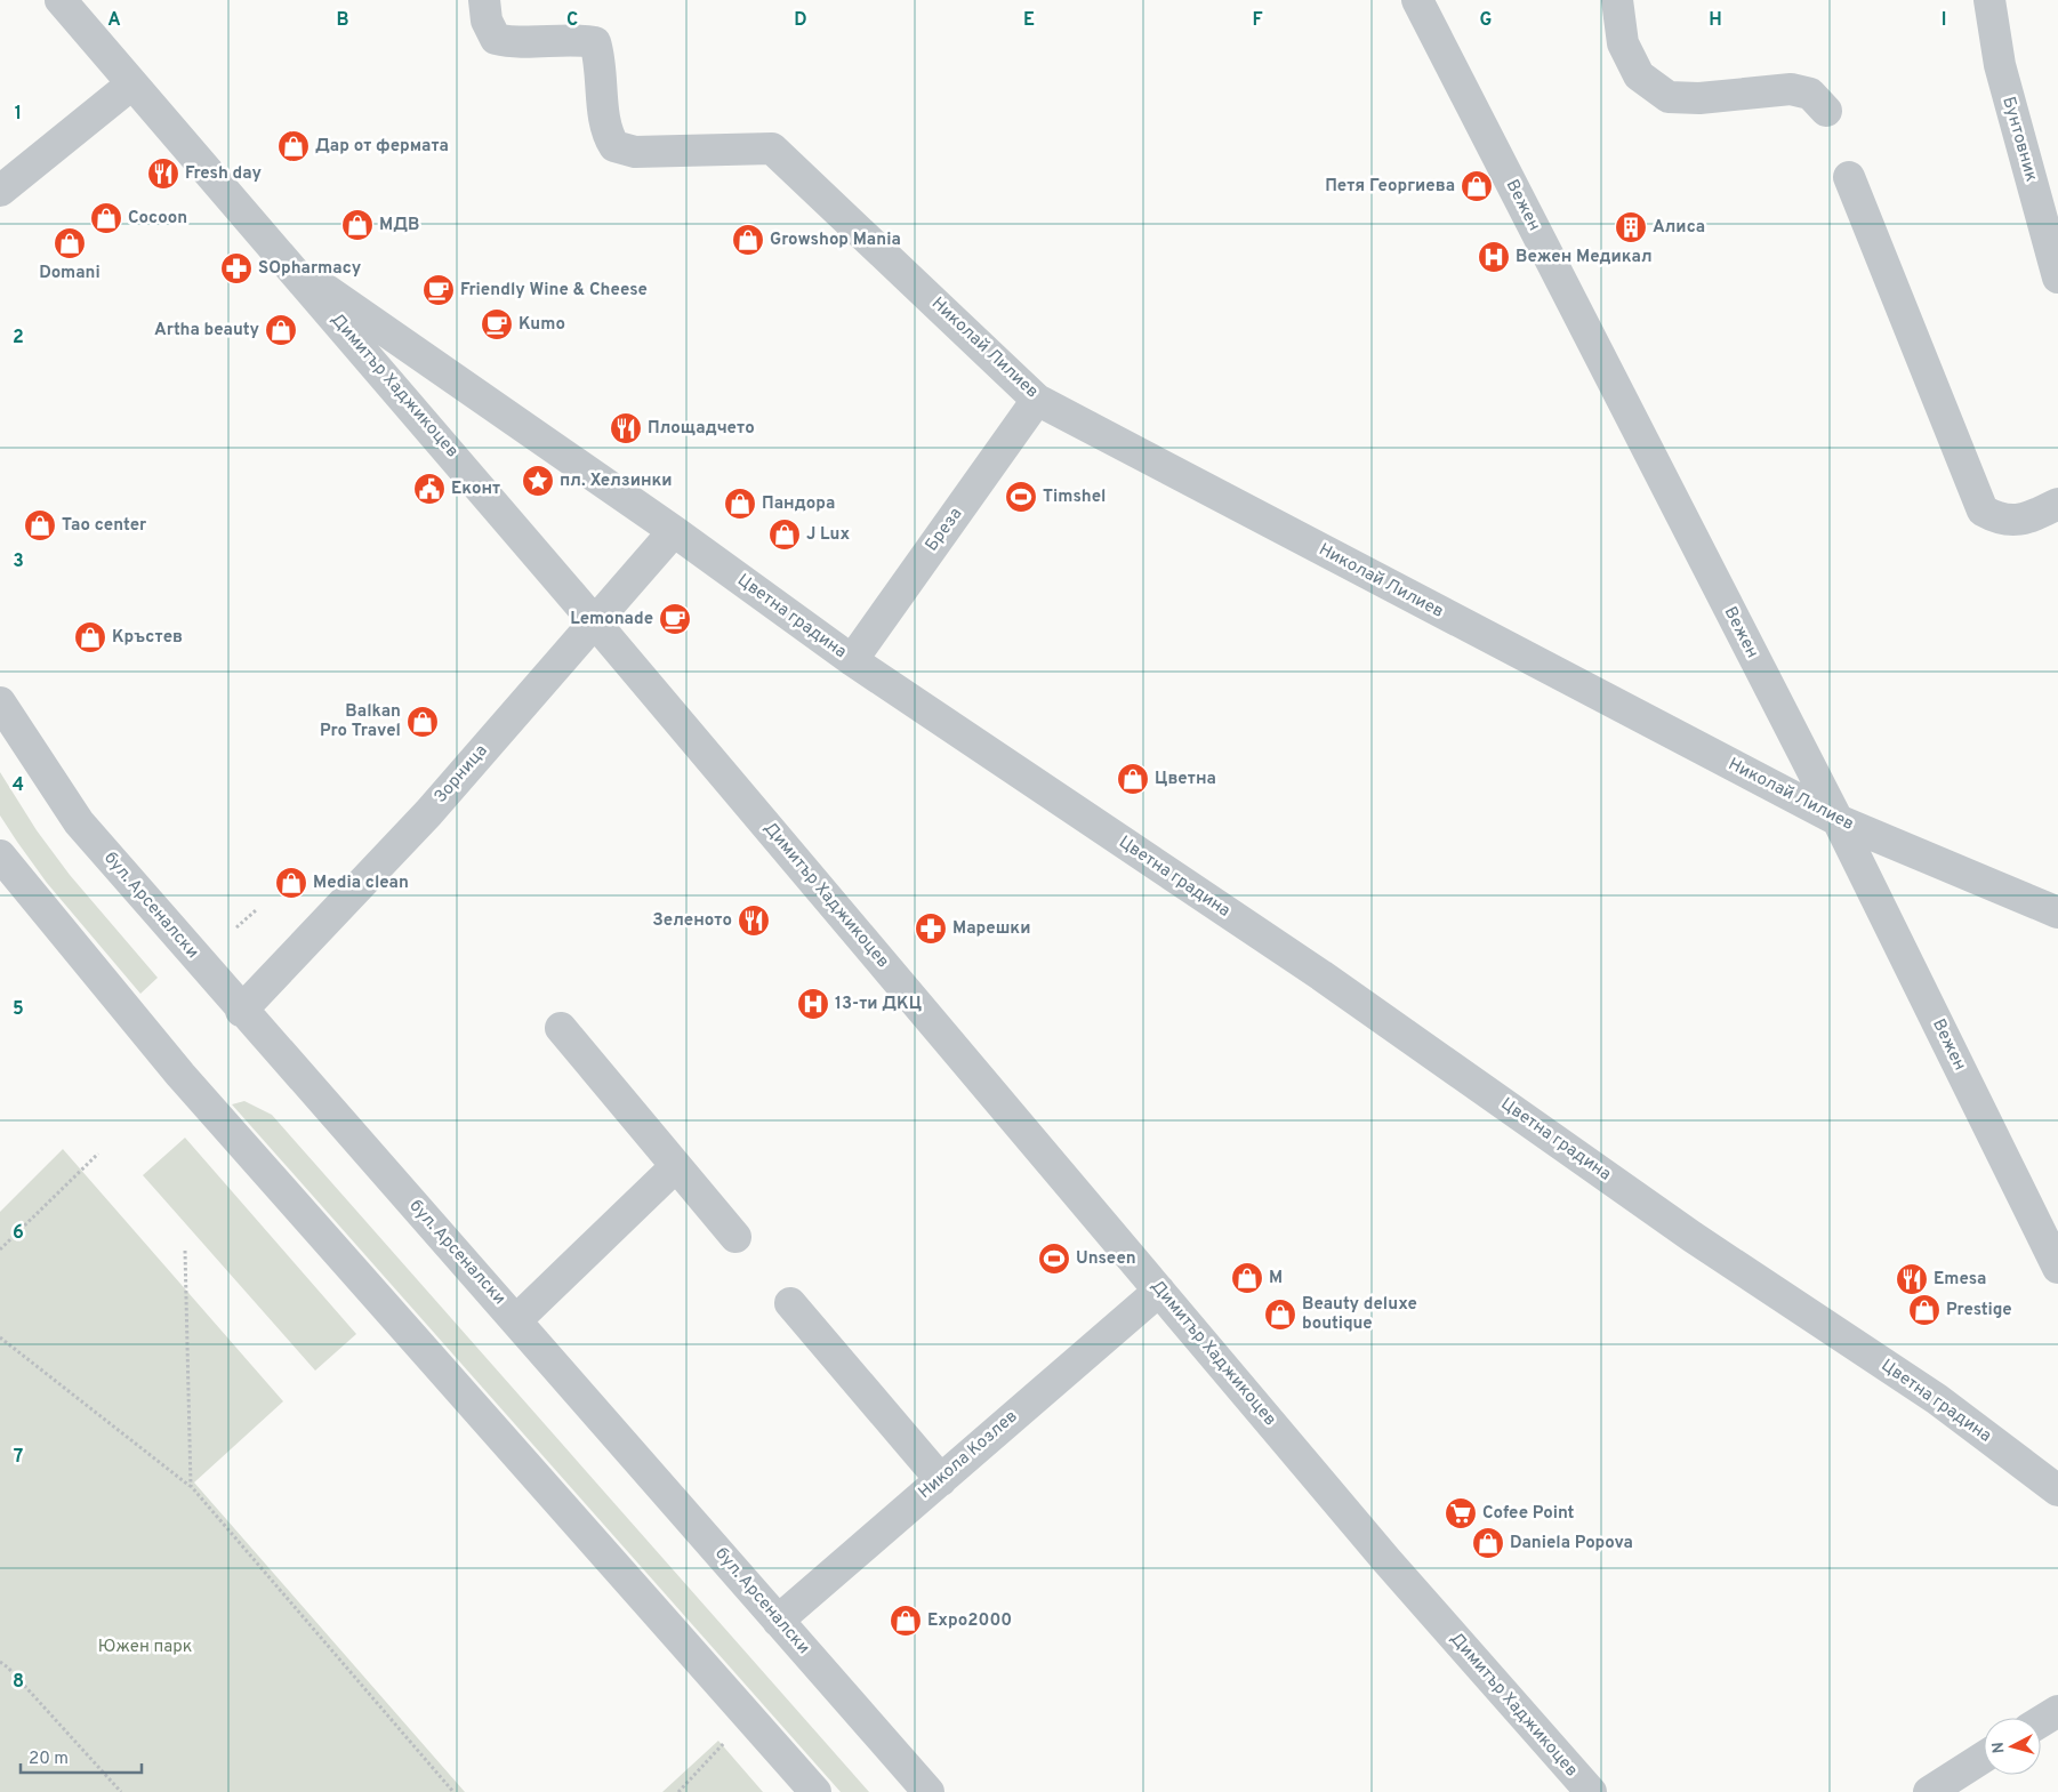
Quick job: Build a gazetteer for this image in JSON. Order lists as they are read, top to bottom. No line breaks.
{"streets":{"street":["Бунтовник","Вежен","Николай Лилиев","Димитър Хаджикоцев","Бреза","Цветна градина","Зорница","бул. Арсеналски","Никола Козлев"]},"crossings":[["Вежен","Николай Лилиев"],["Николай Лилиев","Бреза"],["Димитър Хаджикоцев","Цветна градина"],["Димитър Хаджикоцев","Зорница"],["Димитър Хаджикоцев","Никола Козлев"],["Бреза","Цветна градина"],["Цветна градина","Зорница"],["Зорница","бул. Арсеналски"],["бул. Арсеналски","Никола Козлев"]],"parks":["Южен парк"],"places":{"shop":["Дар от фермата","Петя Георгиева","Cocoon","МДВ","Growshop Mania","Domani","Artha beauty","Пандора","Tao center","J Lux","Кръстев","Balkan Pro Travel","Цветна","Media clean","М","Prestige","Beauty deluxe boutique","Daniela Popova","Expo2000"],"restaurant":["Fresh day","Площадчето","Зеленото","Emesa"],"building":["Алиса"],"hospital":["Вежен Медикал","13-ти ДКЦ"],"pharmacy":["SOpharmacy","Марешки"],"cafe":["Friendly Wine & Cheese","Kumo","Lemonade"],"place":["пл. Хелзинки"],"public building":["Еконт"],"sports":["Timshel","Unseen"],"supermarket":["Cofee Point"]},"scale_bar":"20 m","north":"left","grid":{"columns":["A","B","C","D","E","F","G","H","I"],"rows":["1","2","3","4","5","6","7","8"]}}
